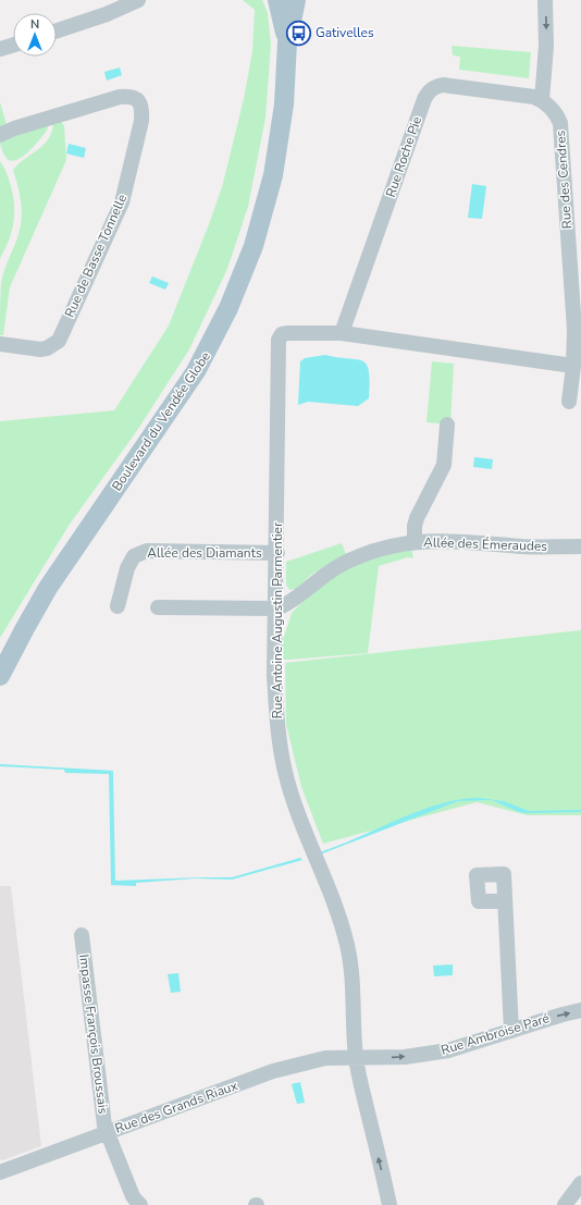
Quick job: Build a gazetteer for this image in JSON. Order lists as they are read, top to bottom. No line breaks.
{"streets":{"main road":["Boulevard du Vendée Globe"],"street":["Rue Roche Pie","Rue des Cendres","Rue de Basse Tonnelle","Allée des Émeraudes","Allée des Diamants","Rue Antoine Augustin Parmentier","Impasse François Broussais","Rue Ambroise Paré","Rue des Grands Riaux"]},"crossings":[["Rue Roche Pie","Rue des Cendres"],["Rue Roche Pie","Rue Antoine Augustin Parmentier"],["Allée des Émeraudes","Rue Antoine Augustin Parmentier"],["Allée des Diamants","Rue Antoine Augustin Parmentier"],["Rue Antoine Augustin Parmentier","Rue Ambroise Paré"],["Rue Antoine Augustin Parmentier","Rue des Grands Riaux"],["Impasse François Broussais","Rue des Grands Riaux"],["Rue Ambroise Paré","Rue des Grands Riaux"]],"one_way":["Rue Ambroise Paré"],"places":{"bus stop":["Gativelles"]},"north":"top"}
